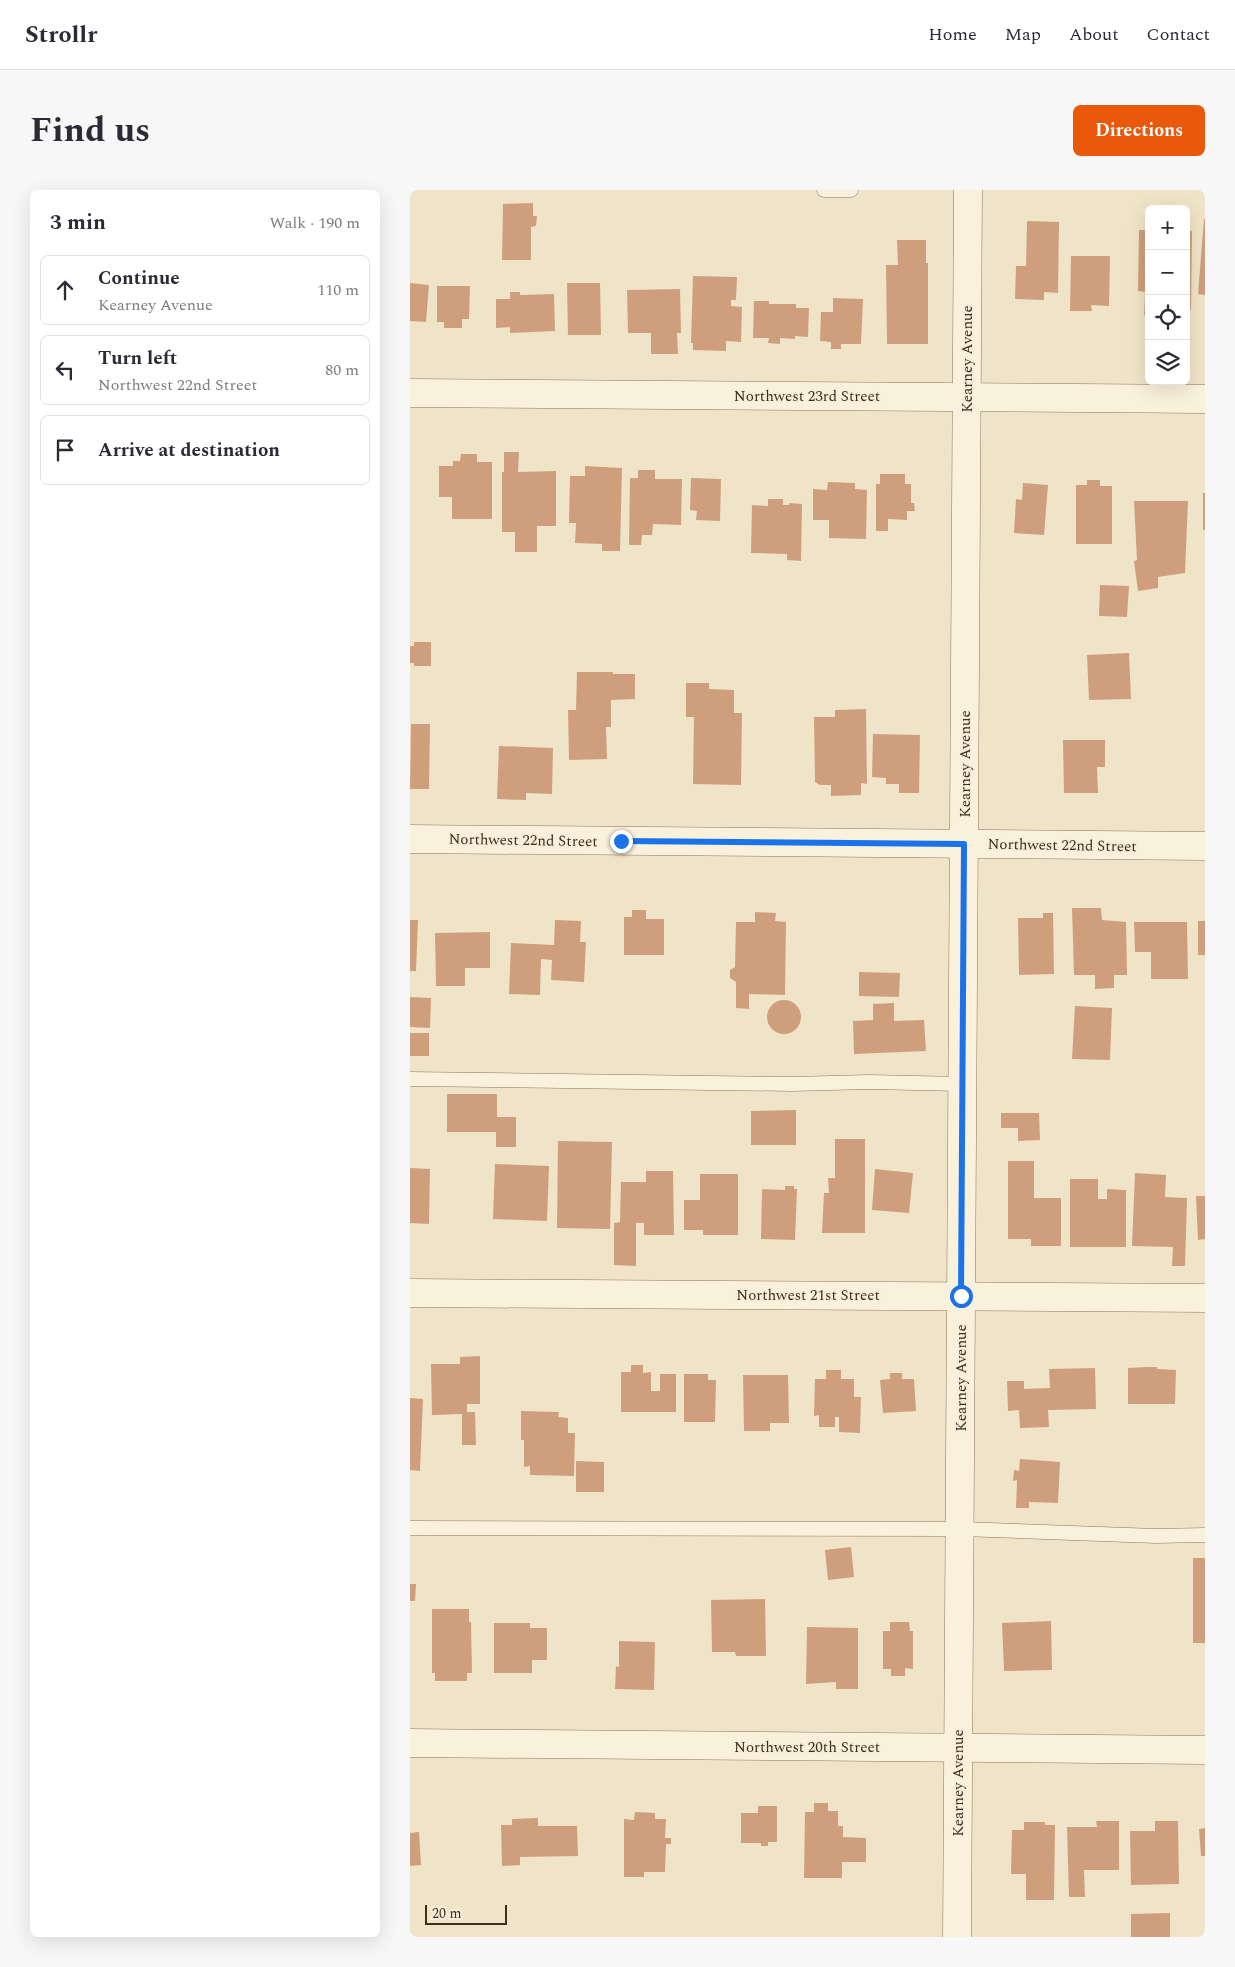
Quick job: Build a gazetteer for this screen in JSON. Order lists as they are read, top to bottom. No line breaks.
{"streets":{"street":["Kearney Avenue","Northwest 23rd Street","Northwest 22nd Street","Northwest 21st Street","Northwest 20th Street"]},"crossings":[["Kearney Avenue","Northwest 23rd Street"],["Kearney Avenue","Northwest 22nd Street"],["Kearney Avenue","Northwest 21st Street"],["Kearney Avenue","Northwest 20th Street"]],"scale_bar":"20 m","page":{"header":"Strollr","nav":["Home","Map","About","Contact"],"title":"Find us","buttons":"Directions","heading":["3 min","Walk · 190 m"],"map_buttons":["+","−"],"list":[["Continue","Kearney Avenue","110 m"],["Turn left","Northwest 22nd Street","80 m"],"Arrive at destination"],"scale":"20 m"}}
